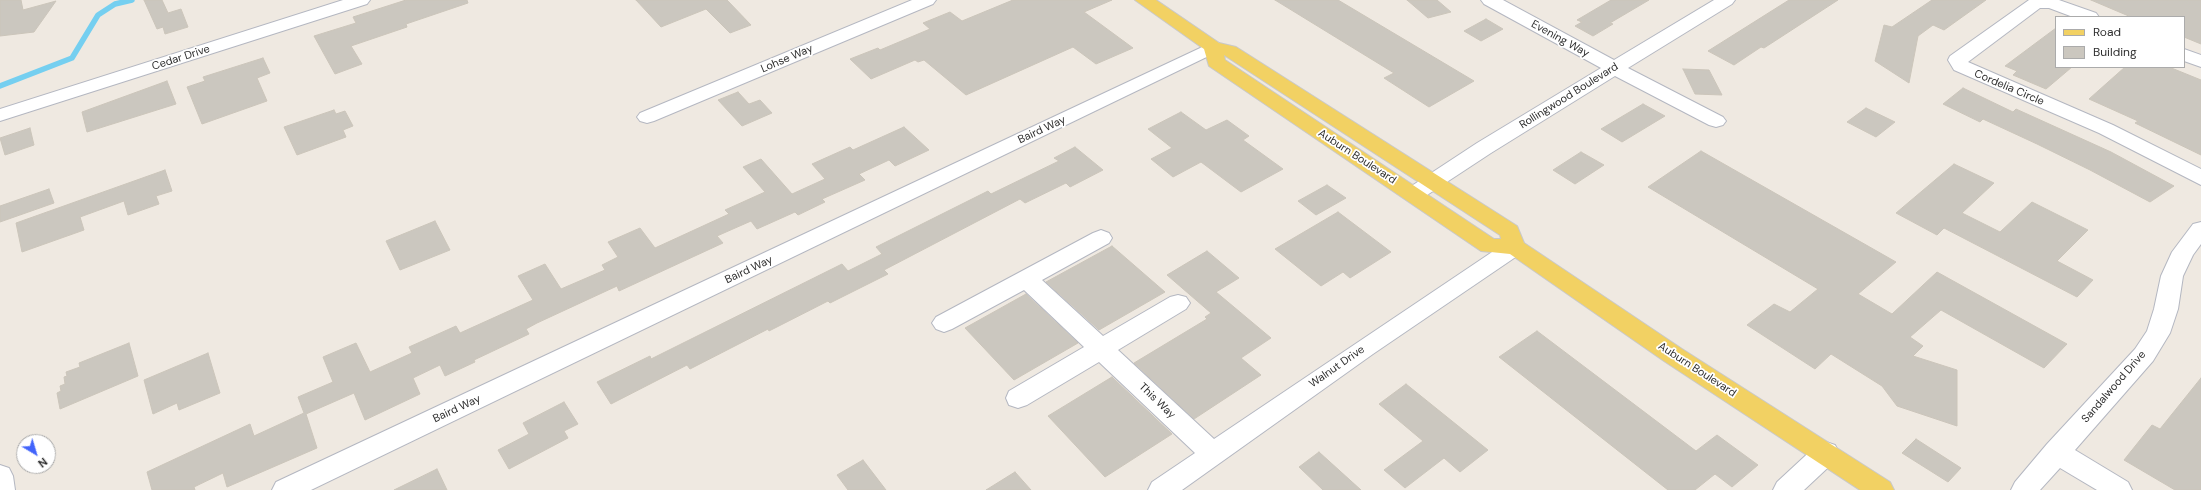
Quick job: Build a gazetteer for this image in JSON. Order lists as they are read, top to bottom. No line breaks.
{"streets":{"main road":["Auburn Boulevard"],"street":["Evening Way","Cedar Drive","Lohse Way","Cordelia Circle","Rollingwood Boulevard","Baird Way","Walnut Drive","Sandalwood Drive","This Way"]},"crossings":[["Evening Way","Rollingwood Boulevard"],["Rollingwood Boulevard","Auburn Boulevard"],["Baird Way","Auburn Boulevard"],["Auburn Boulevard","Walnut Drive"],["Walnut Drive","This Way"]],"legend":["Road","Building"],"north":"bottom right"}
